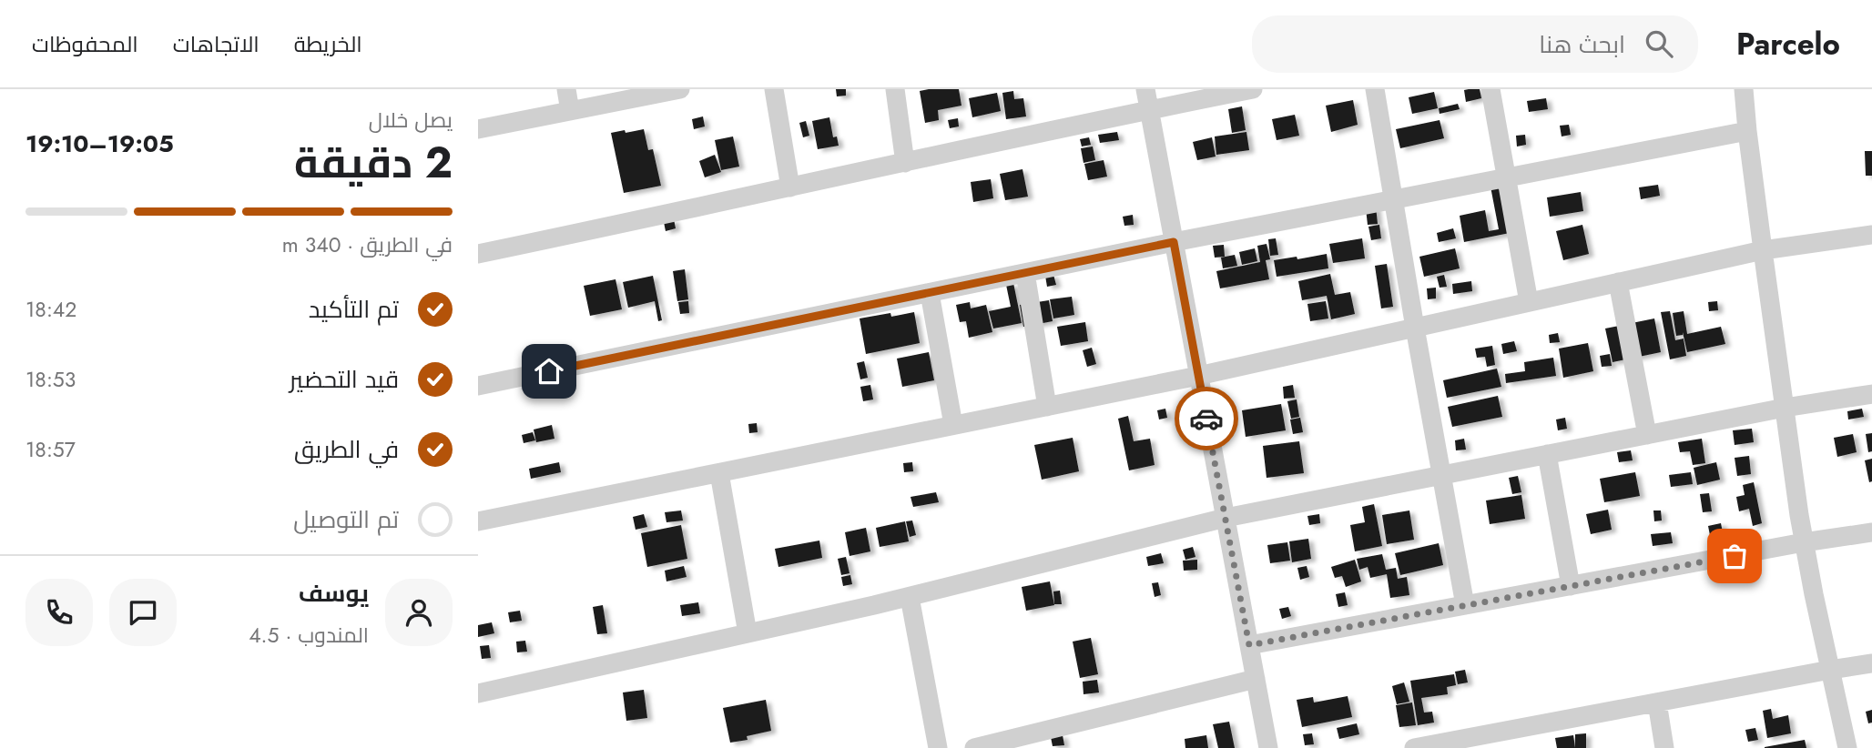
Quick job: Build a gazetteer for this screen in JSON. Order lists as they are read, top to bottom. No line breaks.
{"page":{"header":"Parcelo","search":"ابحث هنا","nav":["الخريطة","الاتجاهات","المحفوظات"],"heading":["2 دقيقة","يصل خلال","19:05–19:10"],"panel":["يوسف","المندوب · 4.5"],"bar":"في الطريق · 340 m","list":[["تم التأكيد","18:42"],["قيد التحضير","18:53"],["في الطريق","18:57"],"تم التوصيل"]}}
